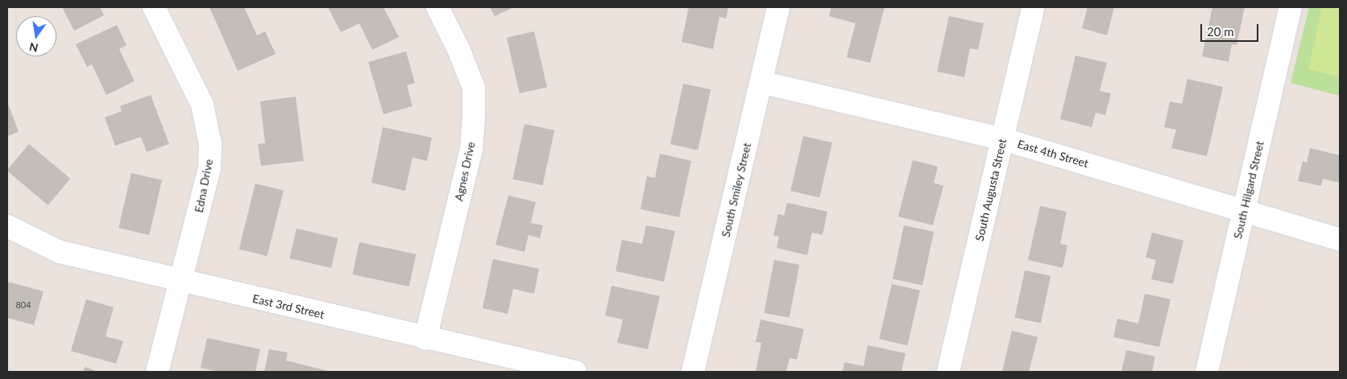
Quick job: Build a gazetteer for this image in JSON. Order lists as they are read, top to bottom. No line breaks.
{"streets":{"street":["East 4th Street","Agnes Drive","Edna Drive","South Smiley Street","South Augusta Street","South Hilgard Street","East 3rd Street"]},"crossings":[["East 4th Street","South Smiley Street"],["East 4th Street","South Augusta Street"],["East 4th Street","South Hilgard Street"],["Agnes Drive","East 3rd Street"],["Edna Drive","East 3rd Street"]],"house_numbers":["804"],"scale_bar":"20 m","north":"bottom"}
